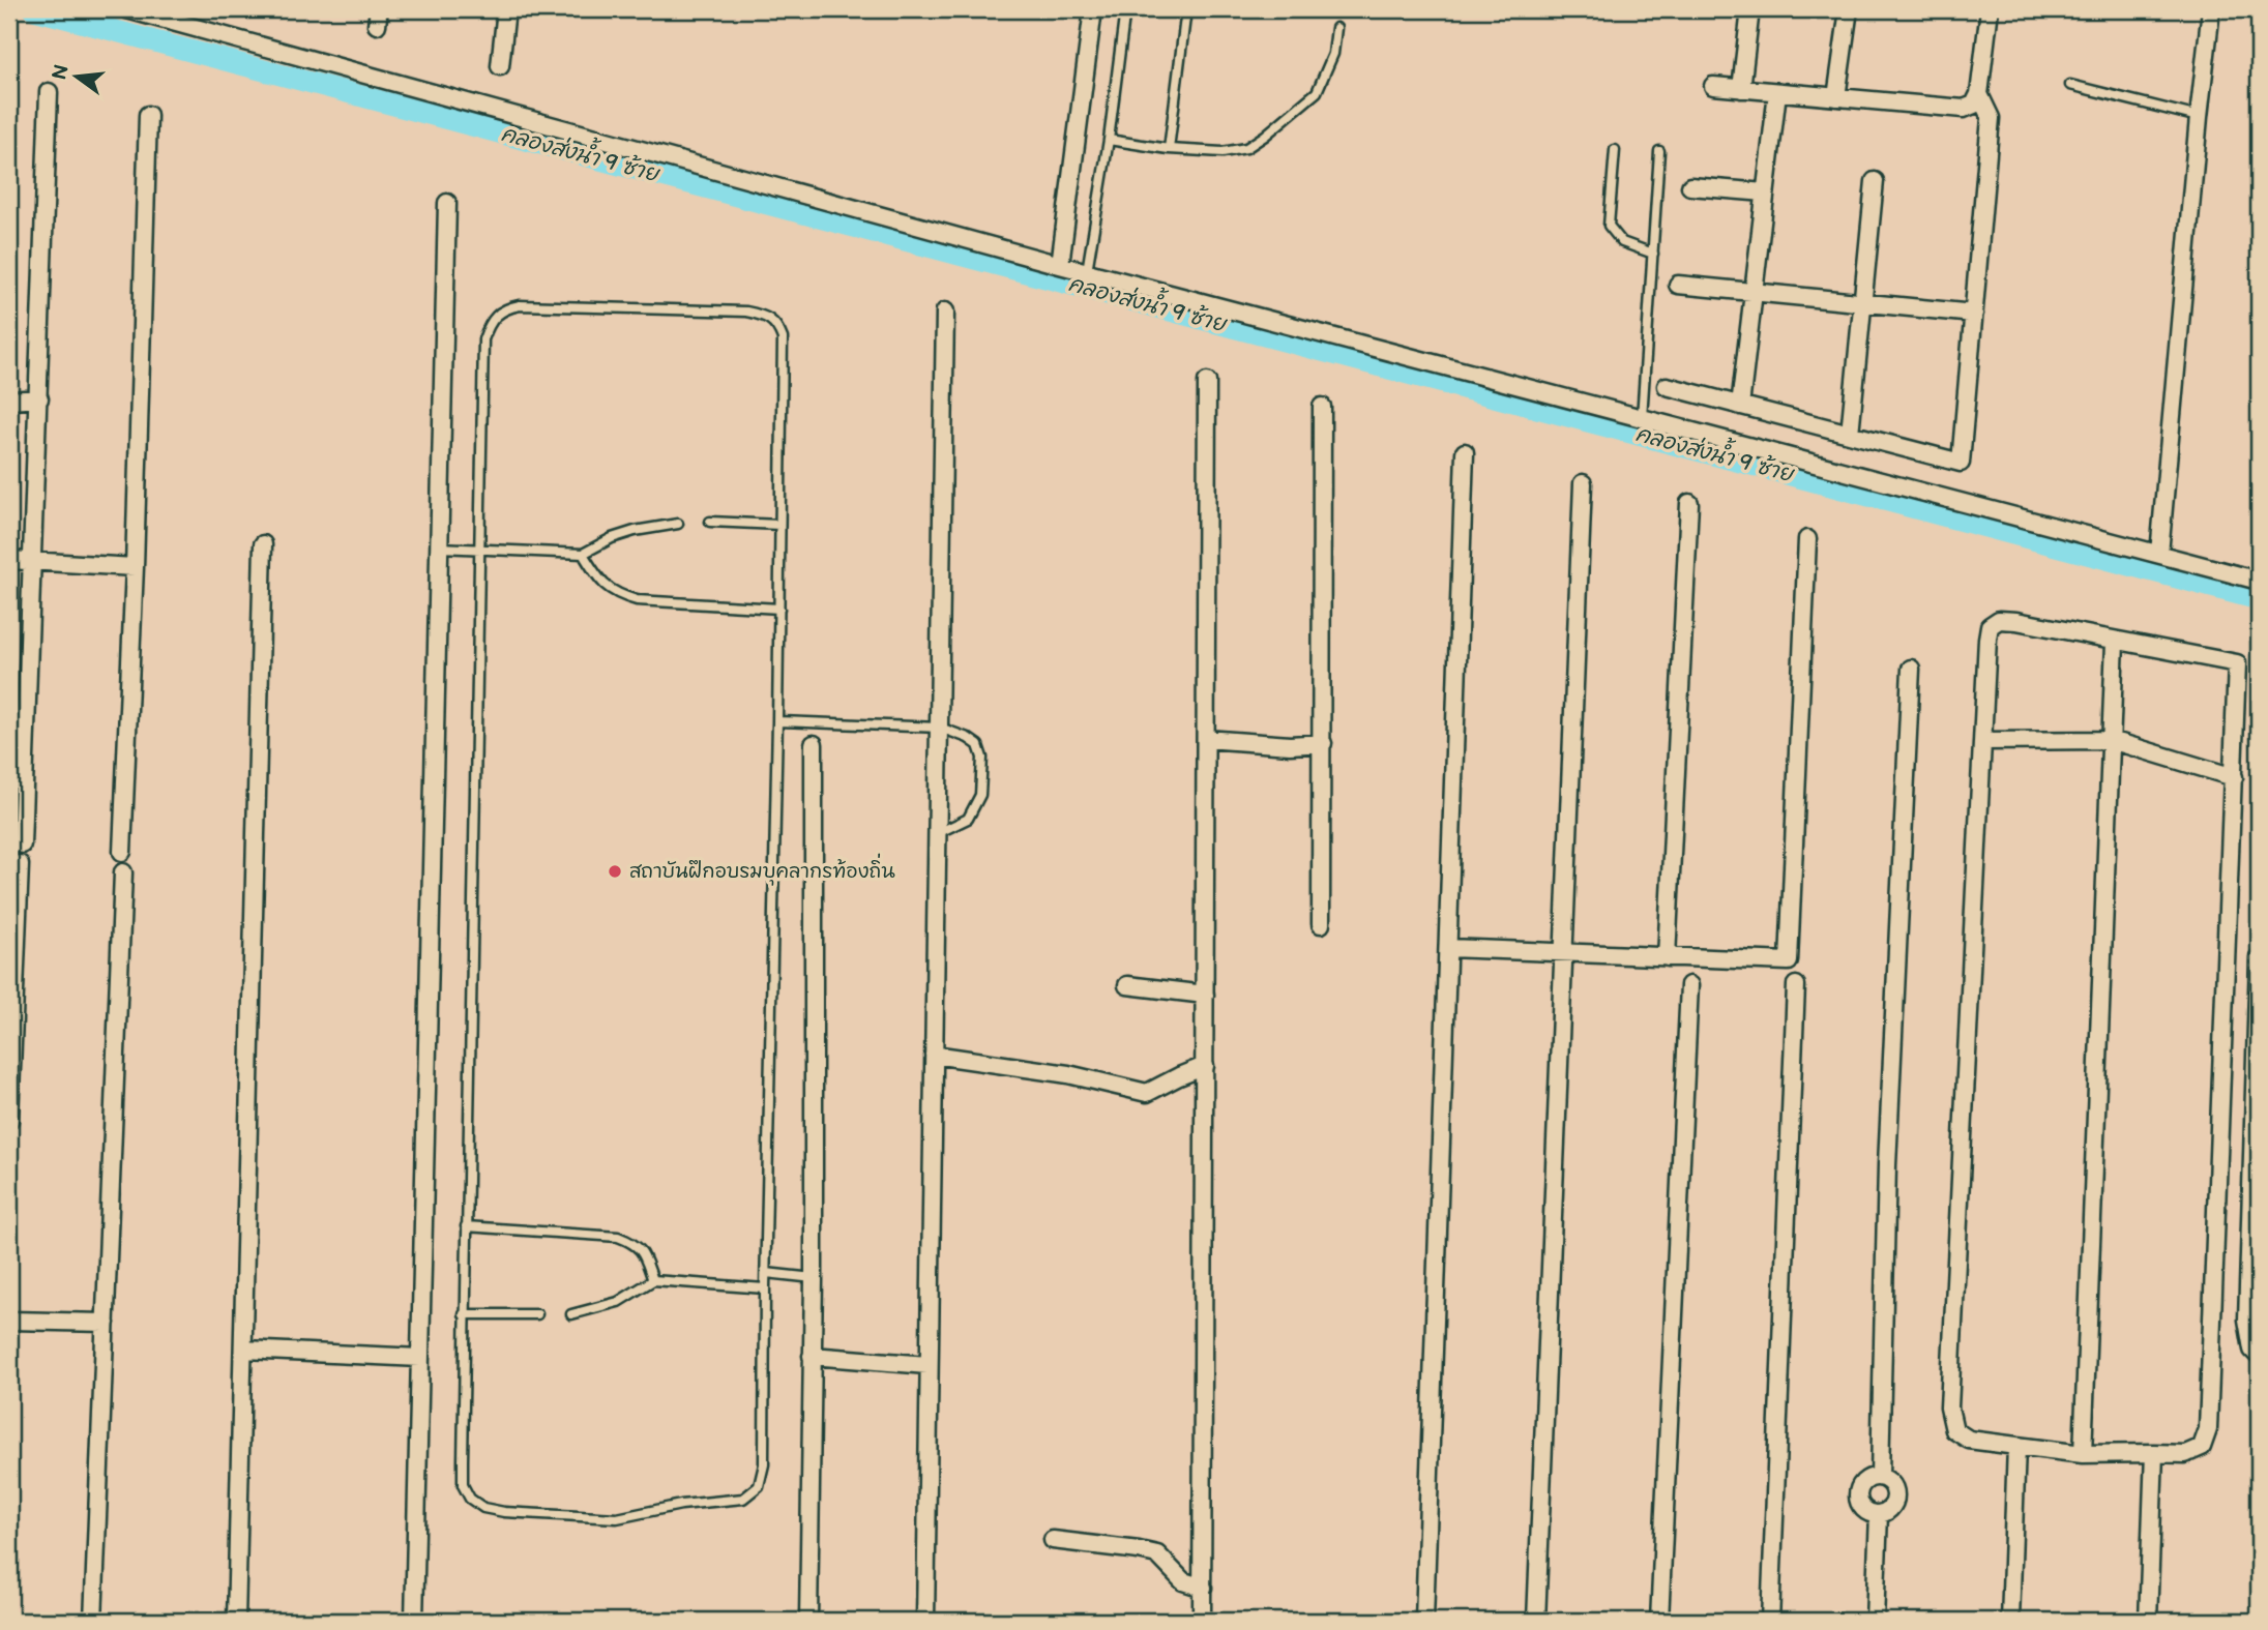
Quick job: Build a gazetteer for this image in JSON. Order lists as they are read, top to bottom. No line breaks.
{"water":["คลองส่งน้ำ 9 ซ้าย"],"places":["สถาบันฝึกอบรมบุคลากรท้องถิ่น"],"north":"left"}
